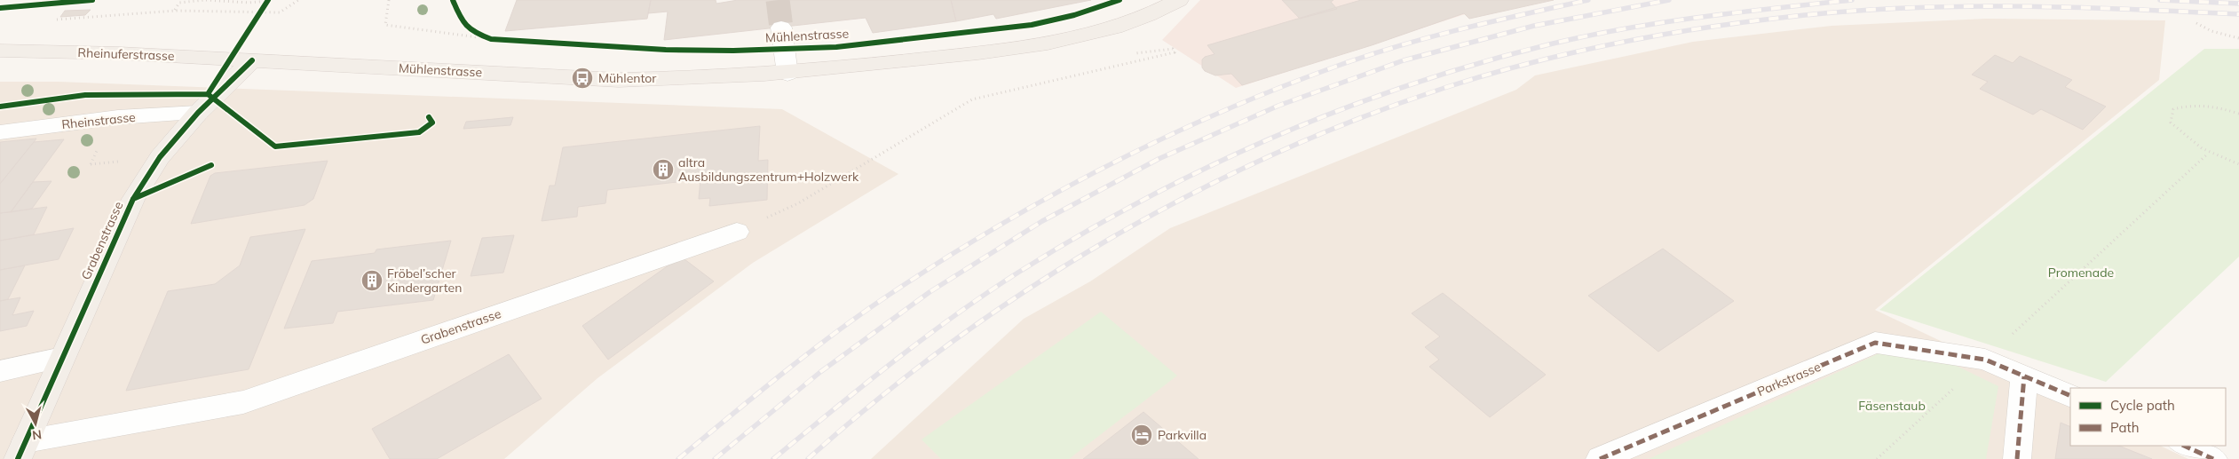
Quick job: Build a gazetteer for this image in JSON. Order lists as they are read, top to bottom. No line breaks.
{"streets":{"main road":["Mühlenstrasse","Rheinuferstrasse","Grabenstrasse"],"street":["Rheinstrasse","Parkstrasse"]},"crossings":[["Mühlenstrasse","Rheinuferstrasse"],["Mühlenstrasse","Grabenstrasse"],["Rheinuferstrasse","Grabenstrasse"],["Rheinstrasse","Grabenstrasse"]],"parks":["Promenade","Fäsenstaub"],"places":{"bus stop":["Mühlentor"],"building":["altra Ausbildungszentrum+Holzwerk","Fröbel’scher Kindergarten"],"hotel":["Parkvilla"]},"legend":["Cycle path","Path"],"north":"bottom"}
